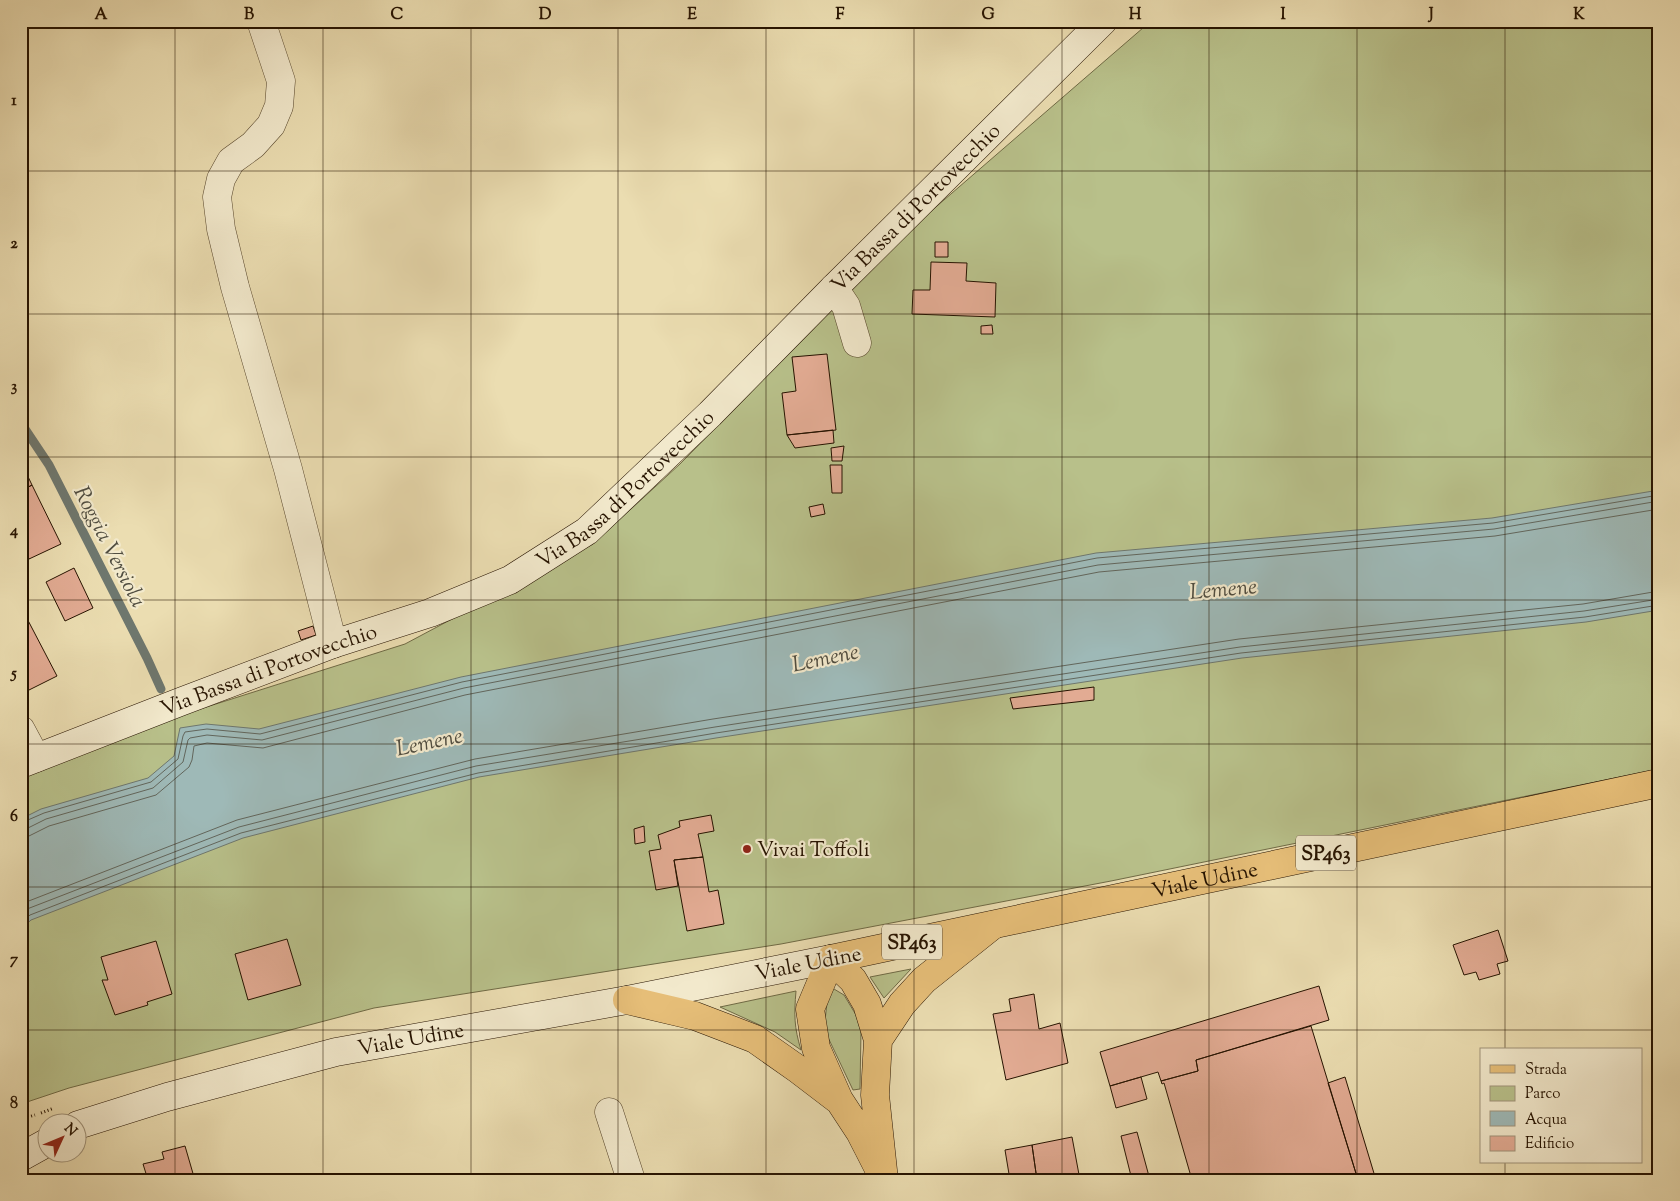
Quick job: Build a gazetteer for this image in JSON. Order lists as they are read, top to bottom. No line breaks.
{"streets":{"main road":["SP463","Viale Udine"],"street":["Via Bassa di Portovecchio"]},"water":["Roggia Versiola","Lemene"],"places":["Vivai Toffoli"],"legend":["Strada","Parco","Acqua","Edificio"],"north":"top right","grid":{"columns":["A","B","C","D","E","F","G","H","I","J","K"],"rows":["1","2","3","4","5","6","7","8"]}}
